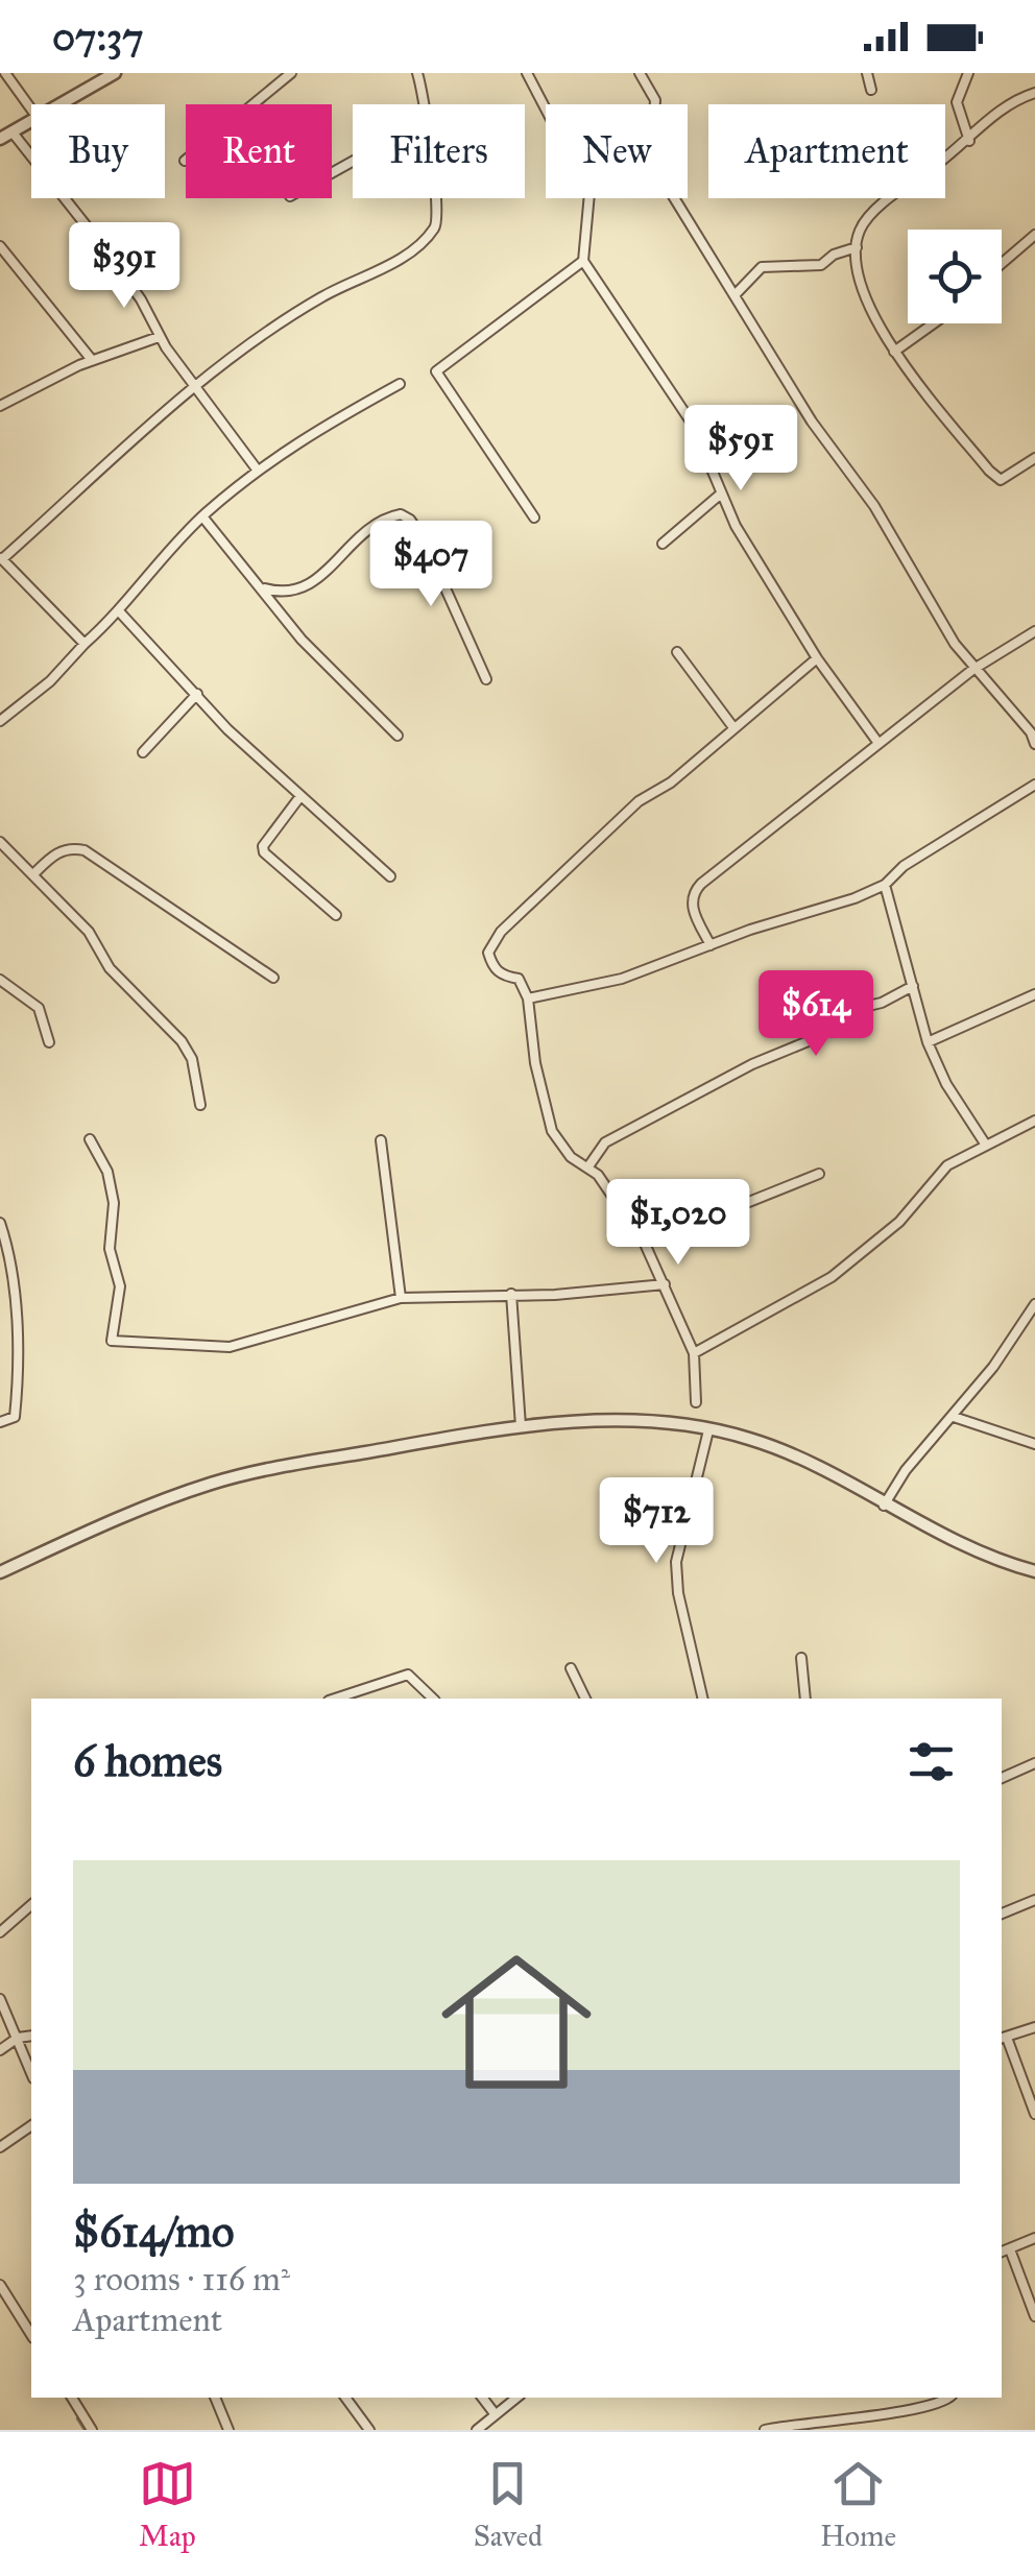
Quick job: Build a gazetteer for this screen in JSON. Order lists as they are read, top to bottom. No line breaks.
{"page":{"status":"07:37","chip":["Buy","Rent","Filters","New","Apartment"],"price":["$391","$591","$407","$614","$1,020","$712"],"heading":"6 homes","list":[{"name":"$614/mo","note":"3 rooms · 116 m² · Apartment"}],"tabs":["Map","Saved","Home"]}}
